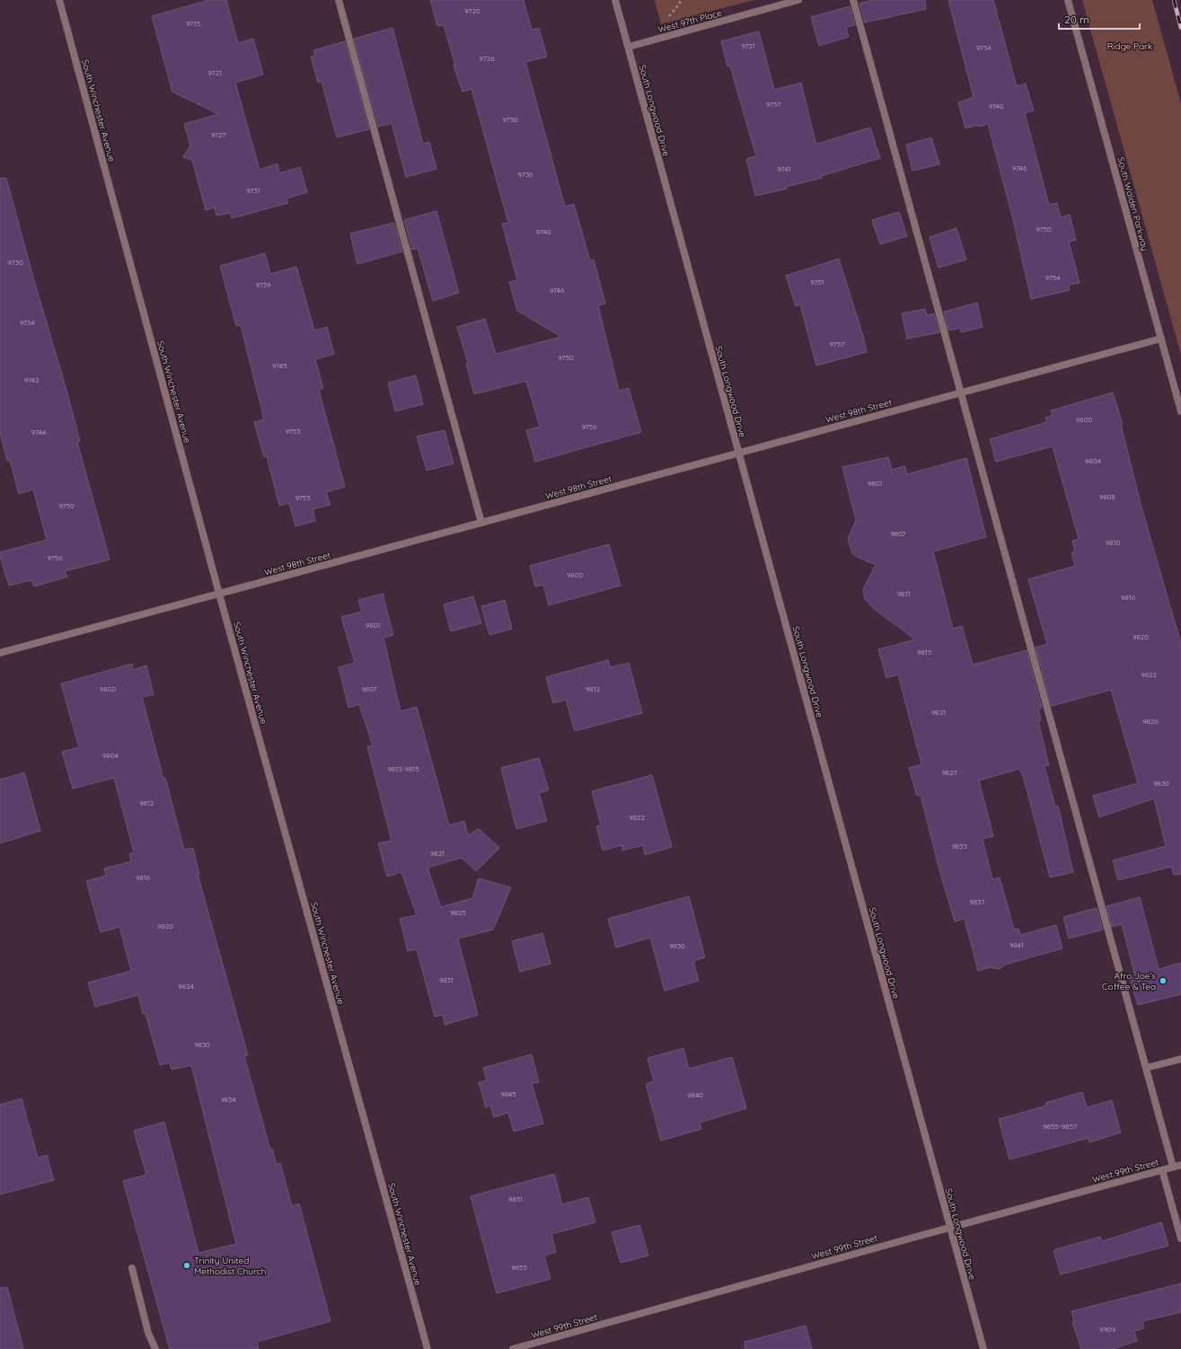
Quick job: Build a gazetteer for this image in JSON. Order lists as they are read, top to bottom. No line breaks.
{"streets":{"street":["West 97th Place","South Winchester Avenue","South Longwood Drive","South Walden Parkway","West 98th Street","West 99th Street"]},"crossings":[["West 97th Place","South Longwood Drive"],["South Winchester Avenue","West 98th Street"],["South Longwood Drive","West 98th Street"],["South Longwood Drive","West 99th Street"],["South Walden Parkway","West 98th Street"]],"parks":["Ridge Park"],"places":["Afro Joe's Coffee & Tea","Trinity United Methodist Church"],"house_numbers":["9720","9715","9731","9734","9726","9721","9737","9740","9730","9727","9746","9741","9736","9731","9750","9740","9730","9754","9751","9739","9746","9734","9757","9750","9745","9742","9800","9756","9753","9744","9804","9801","9808","9755","9750","9807","9810","9756","9800","9811","9816","9801","9820","9815","9822","9800","9807","9812","9821","9826","9804","9813-9815","9827","9830","9812","9822","9833","9821","9816","9837","9825","9820","9841","9830","9831","9824","9830","9845","9840","9834","9855-9857","9851","9855","9909"],"scale_bar":"20 m"}
